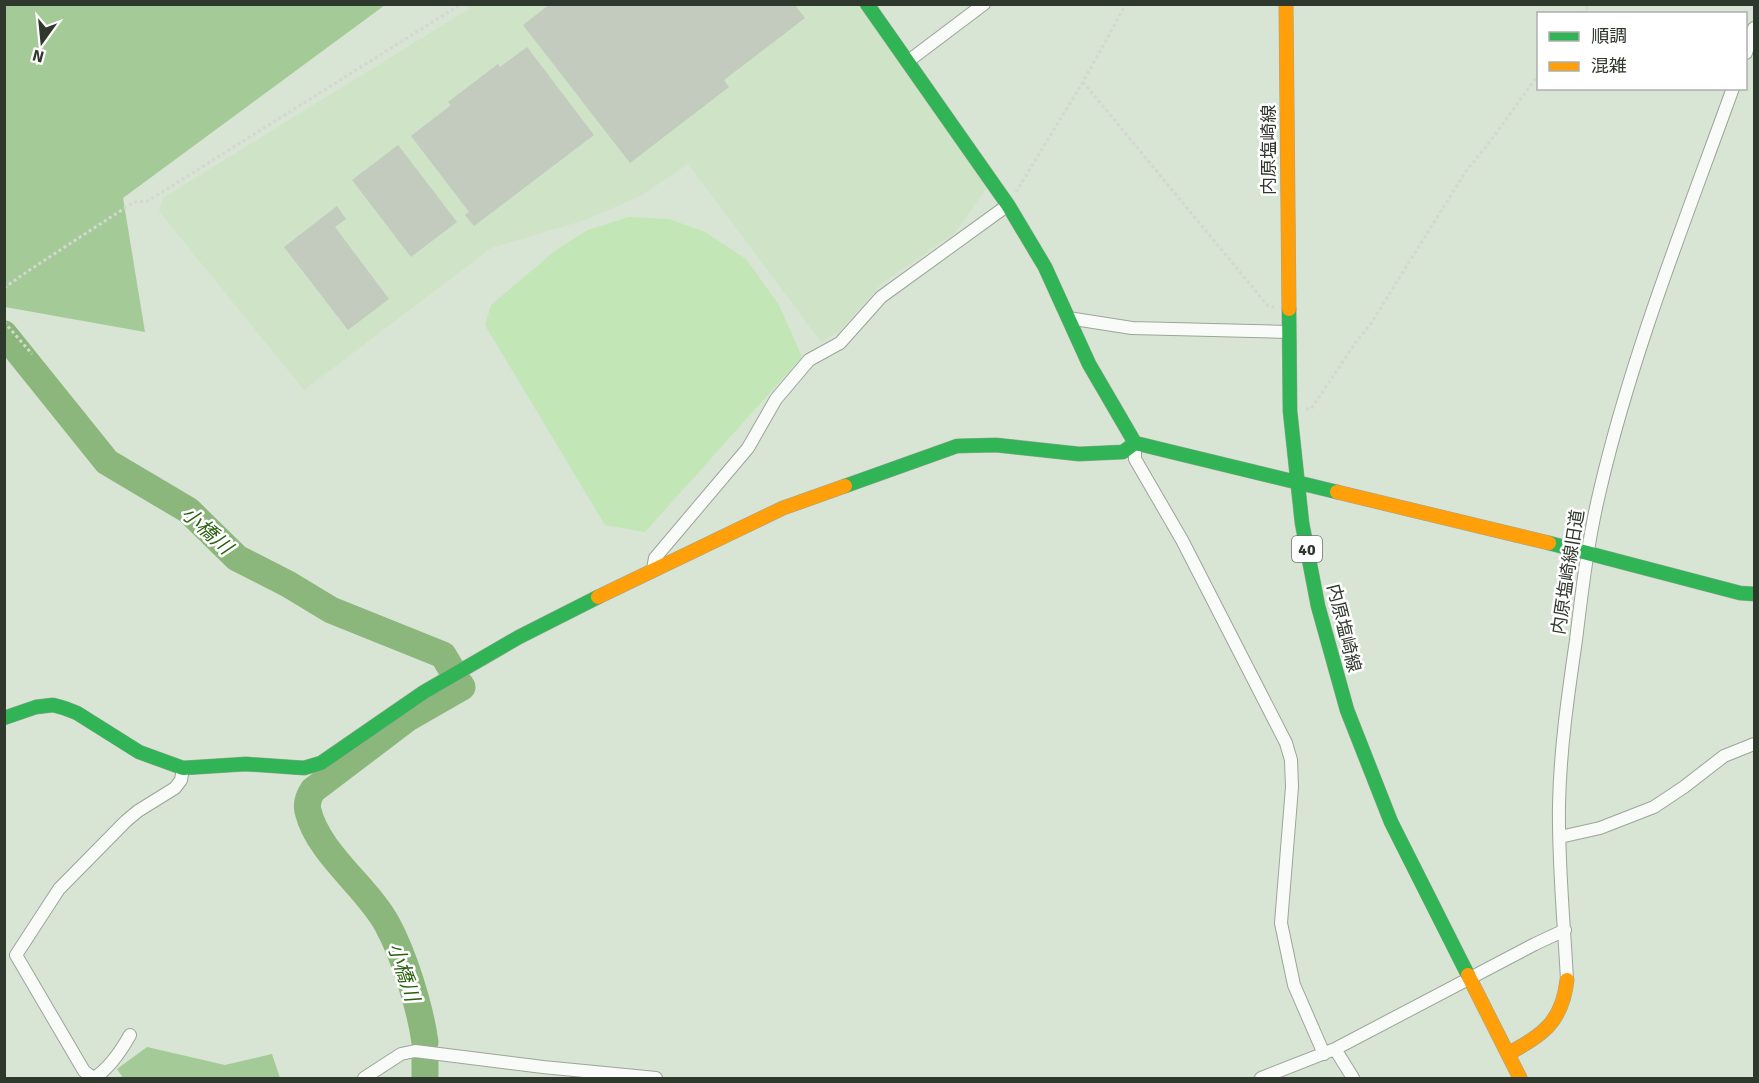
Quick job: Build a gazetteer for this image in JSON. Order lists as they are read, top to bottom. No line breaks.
{"streets":{"street":["内原塩崎線","40","内原塩崎線旧道"]},"crossings":[["内原塩崎線","内原塩崎線旧道"]],"water":["小橋川"],"legend":["順調","混雑"],"north":"bottom"}
